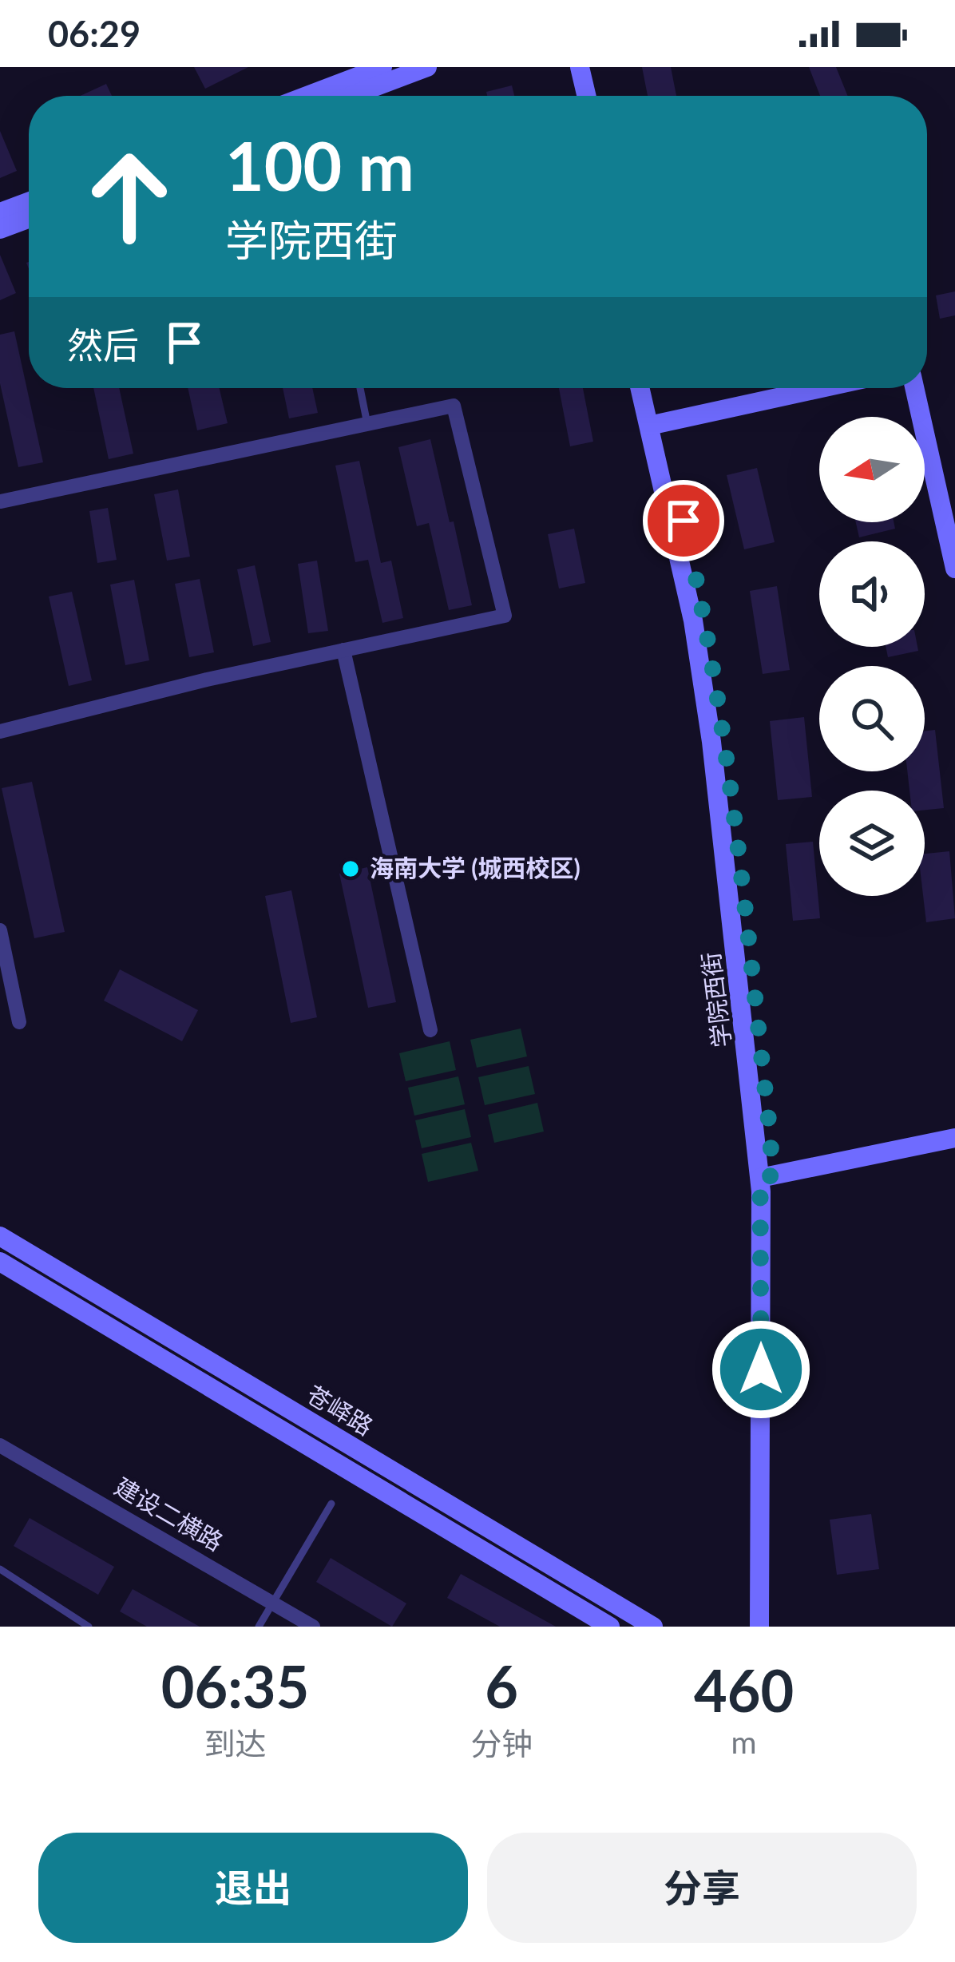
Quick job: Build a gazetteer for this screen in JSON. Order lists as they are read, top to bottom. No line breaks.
{"streets":{"main road":["学院西街","苍峄路"],"street":["建设二横路"]},"places":["海南大学 (城西校区)"],"north":"left","page":{"status":"06:29","turn":["100 m","学院西街"],"then":"然后","eta":["06:35","到达","6","分钟","460","m"],"buttons":["退出","分享"]}}
